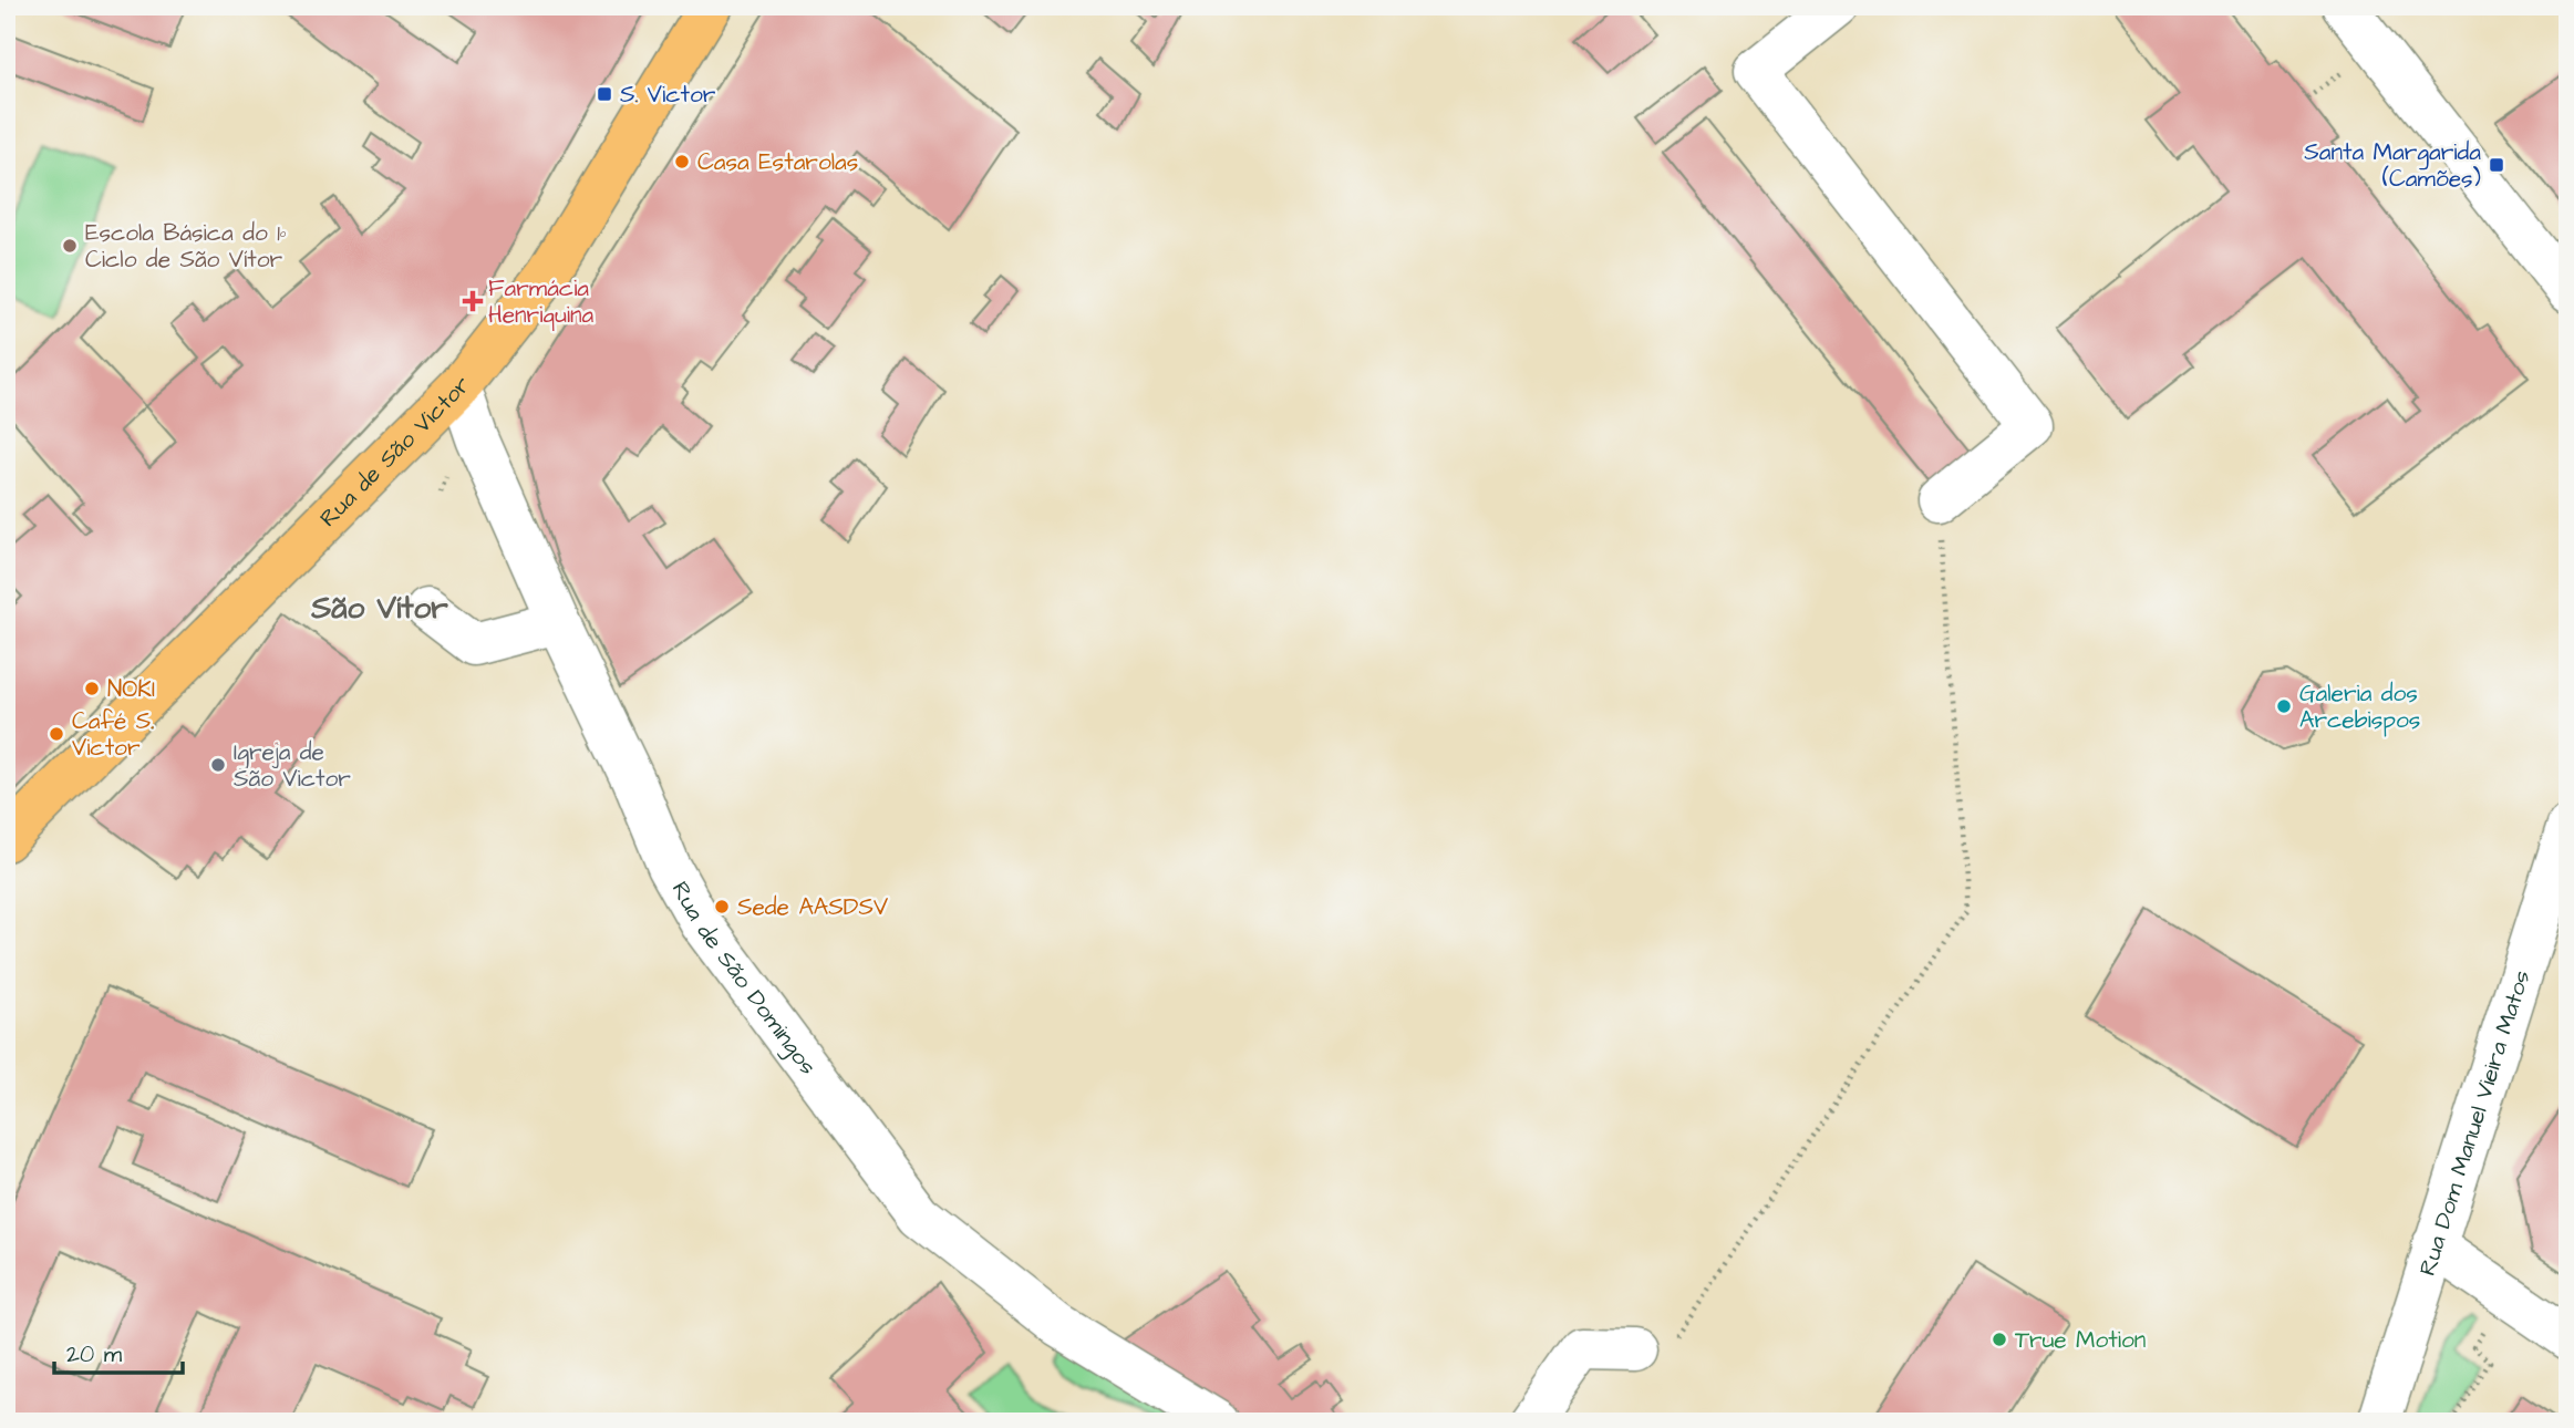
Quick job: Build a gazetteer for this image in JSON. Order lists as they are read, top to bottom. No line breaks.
{"streets":{"main road":["Rua de São Victor"],"street":["Rua de São Domingos","Rua Dom Manuel Vieira Matos"]},"crossings":[["Rua de São Victor","Rua de São Domingos"]],"districts":["São Vítor"],"places":{"transit":["S. Victor","Santa Margarida (Camões)"],"other":["Casa Estarolas","Escola Básica do 1º Ciclo de São Vítor","NOKI","Galeria dos Arcebispos","Café S. Victor","Igreja de São Victor","Sede AASDSV","True Motion"],"health":["Farmácia Henriquina"]},"scale_bar":"20 m"}
